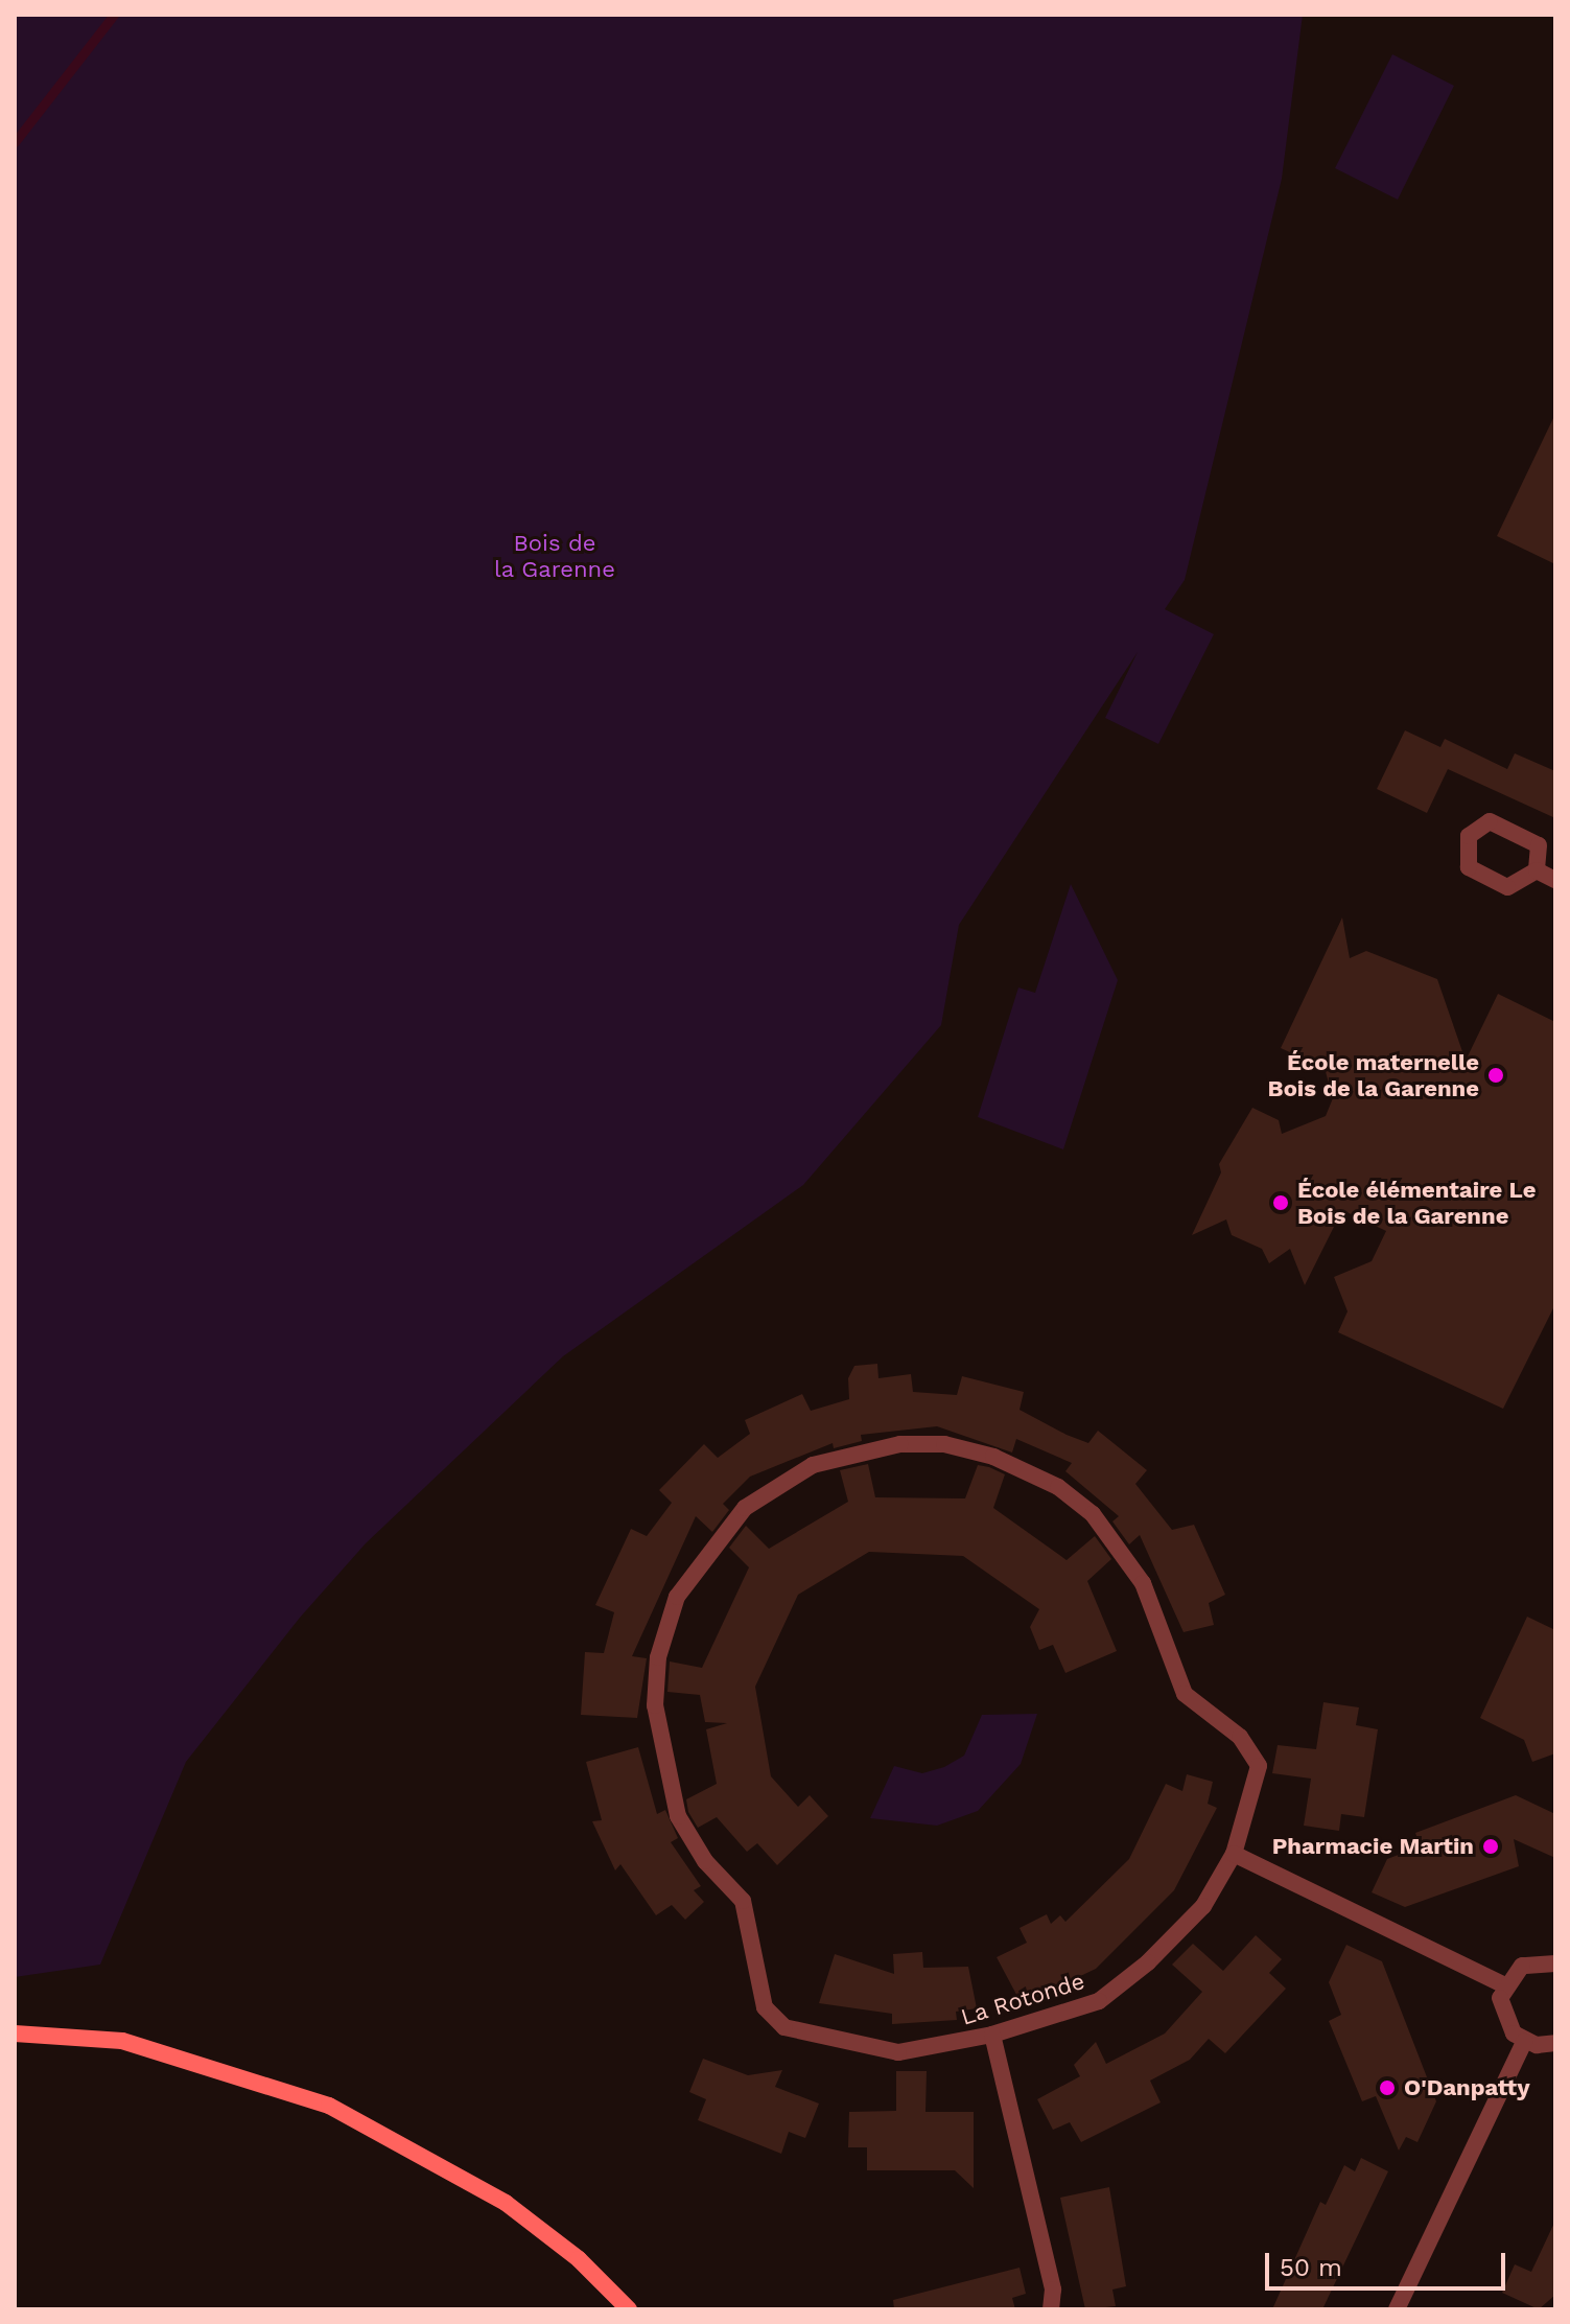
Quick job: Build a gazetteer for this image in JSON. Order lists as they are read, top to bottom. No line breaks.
{"streets":{"street":["La Rotonde"]},"parks":["Bois de la Garenne"],"places":["École maternelle Bois de la Garenne","École élémentaire Le Bois de la Garenne","Pharmacie Martin","O'Danpatty"],"scale_bar":"50 m"}
